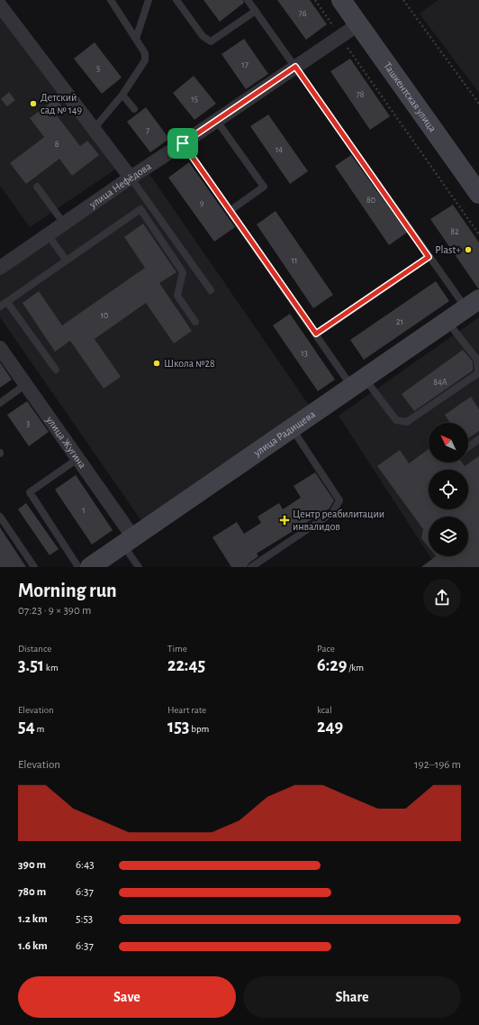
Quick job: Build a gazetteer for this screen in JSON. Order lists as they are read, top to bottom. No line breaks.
{"streets":{"main road":["Ташкентская улица","улица Радищева"],"street":["улица Нефёдова","улица Жугина"]},"crossings":[["Ташкентская улица","улица Нефёдова"],["улица Радищева","улица Жугина"]],"places":{"other":["Детский сад № 149","Plast+","Школа №28"],"health":["Центр реабилитации инвалидов"]},"house_numbers":["76","17","5","78","15","7","8","14","80","9","82","11","10","21","13","84А","3","1"],"north":"top left","page":{"heading":["Morning run","07:23 · 9 × 390 m"],"stats":[["Distance","3.51 km"],["Time","22:45"],["Pace","6:29 /km"],["Elevation","54 m"],["Heart rate","153 bpm"],["kcal","249"]],"chart":["Elevation","192–196 m"],"list":[{"name":"390 m","note":"6:43"},{"name":"780 m","note":"6:37"},{"name":"1.2 km","note":"5:53"},{"name":"1.6 km","note":"6:37"}],"buttons":["Save","Share"]}}
